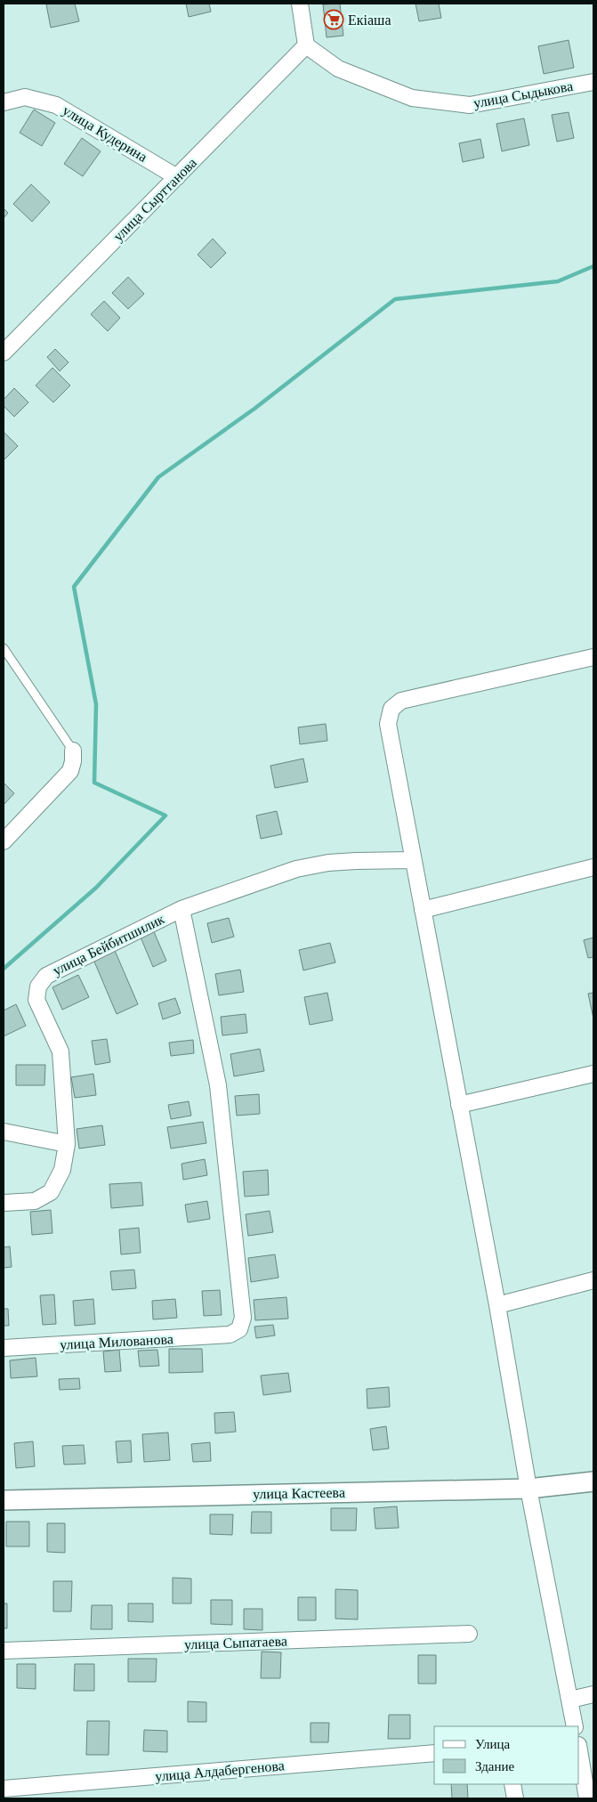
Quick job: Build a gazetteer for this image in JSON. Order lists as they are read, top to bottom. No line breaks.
{"streets":{"street":["улица Сыдыкова","улица Кудерина","улица Сырттанова","улица Бейбитшилик","улица Милованова","улица Кастеева","улица Сыпатаева","улица Алдабергенова"]},"crossings":[["улица Сыдыкова","улица Сырттанова"],["улица Кудерина","улица Сырттанова"],["улица Бейбитшилик","улица Милованова"]],"places":{"supermarket":["Екіаша"]},"legend":["Улица","Здание"]}
